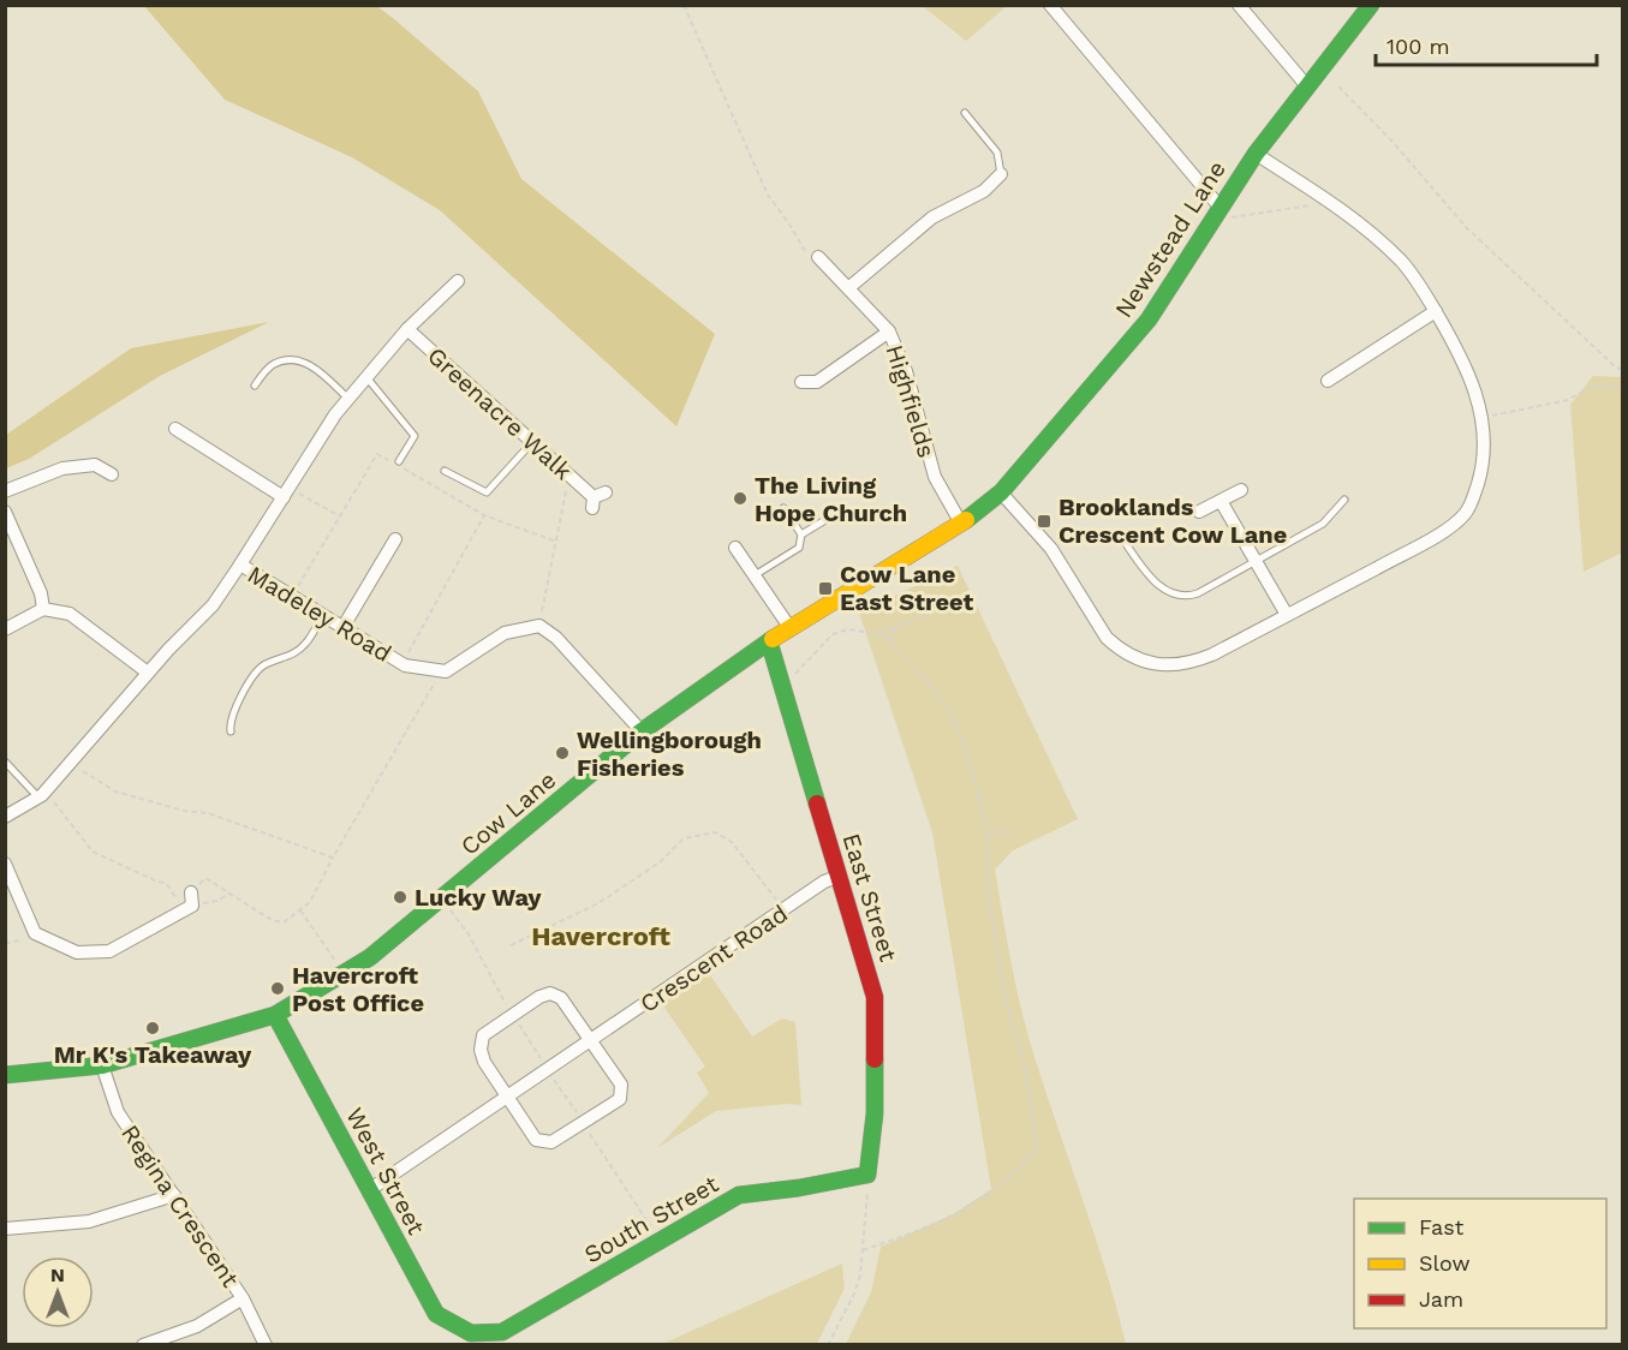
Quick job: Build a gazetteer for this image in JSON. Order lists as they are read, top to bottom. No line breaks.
{"streets":{"main road":["Newstead Lane","Cow Lane","East Street","West Street","South Street"],"street":["Highfields","Greenacre Walk","Madeley Road","Crescent Road","Regina Crescent"]},"crossings":[["Newstead Lane","Cow Lane"],["Highfields","Cow Lane"],["Cow Lane","East Street"],["Cow Lane","West Street"],["Cow Lane","Regina Crescent"],["East Street","Crescent Road"],["East Street","South Street"],["Crescent Road","West Street"],["West Street","South Street"]],"districts":["Havercroft"],"places":{"other":["The Living Hope Church","Wellingborough Fisheries","Lucky Way","Havercroft Post Office","Mr K's Takeaway"],"transit":["Brooklands Crescent Cow Lane","Cow Lane East Street"]},"legend":["Fast","Slow","Jam"],"scale_bar":"100 m","north":"top"}
